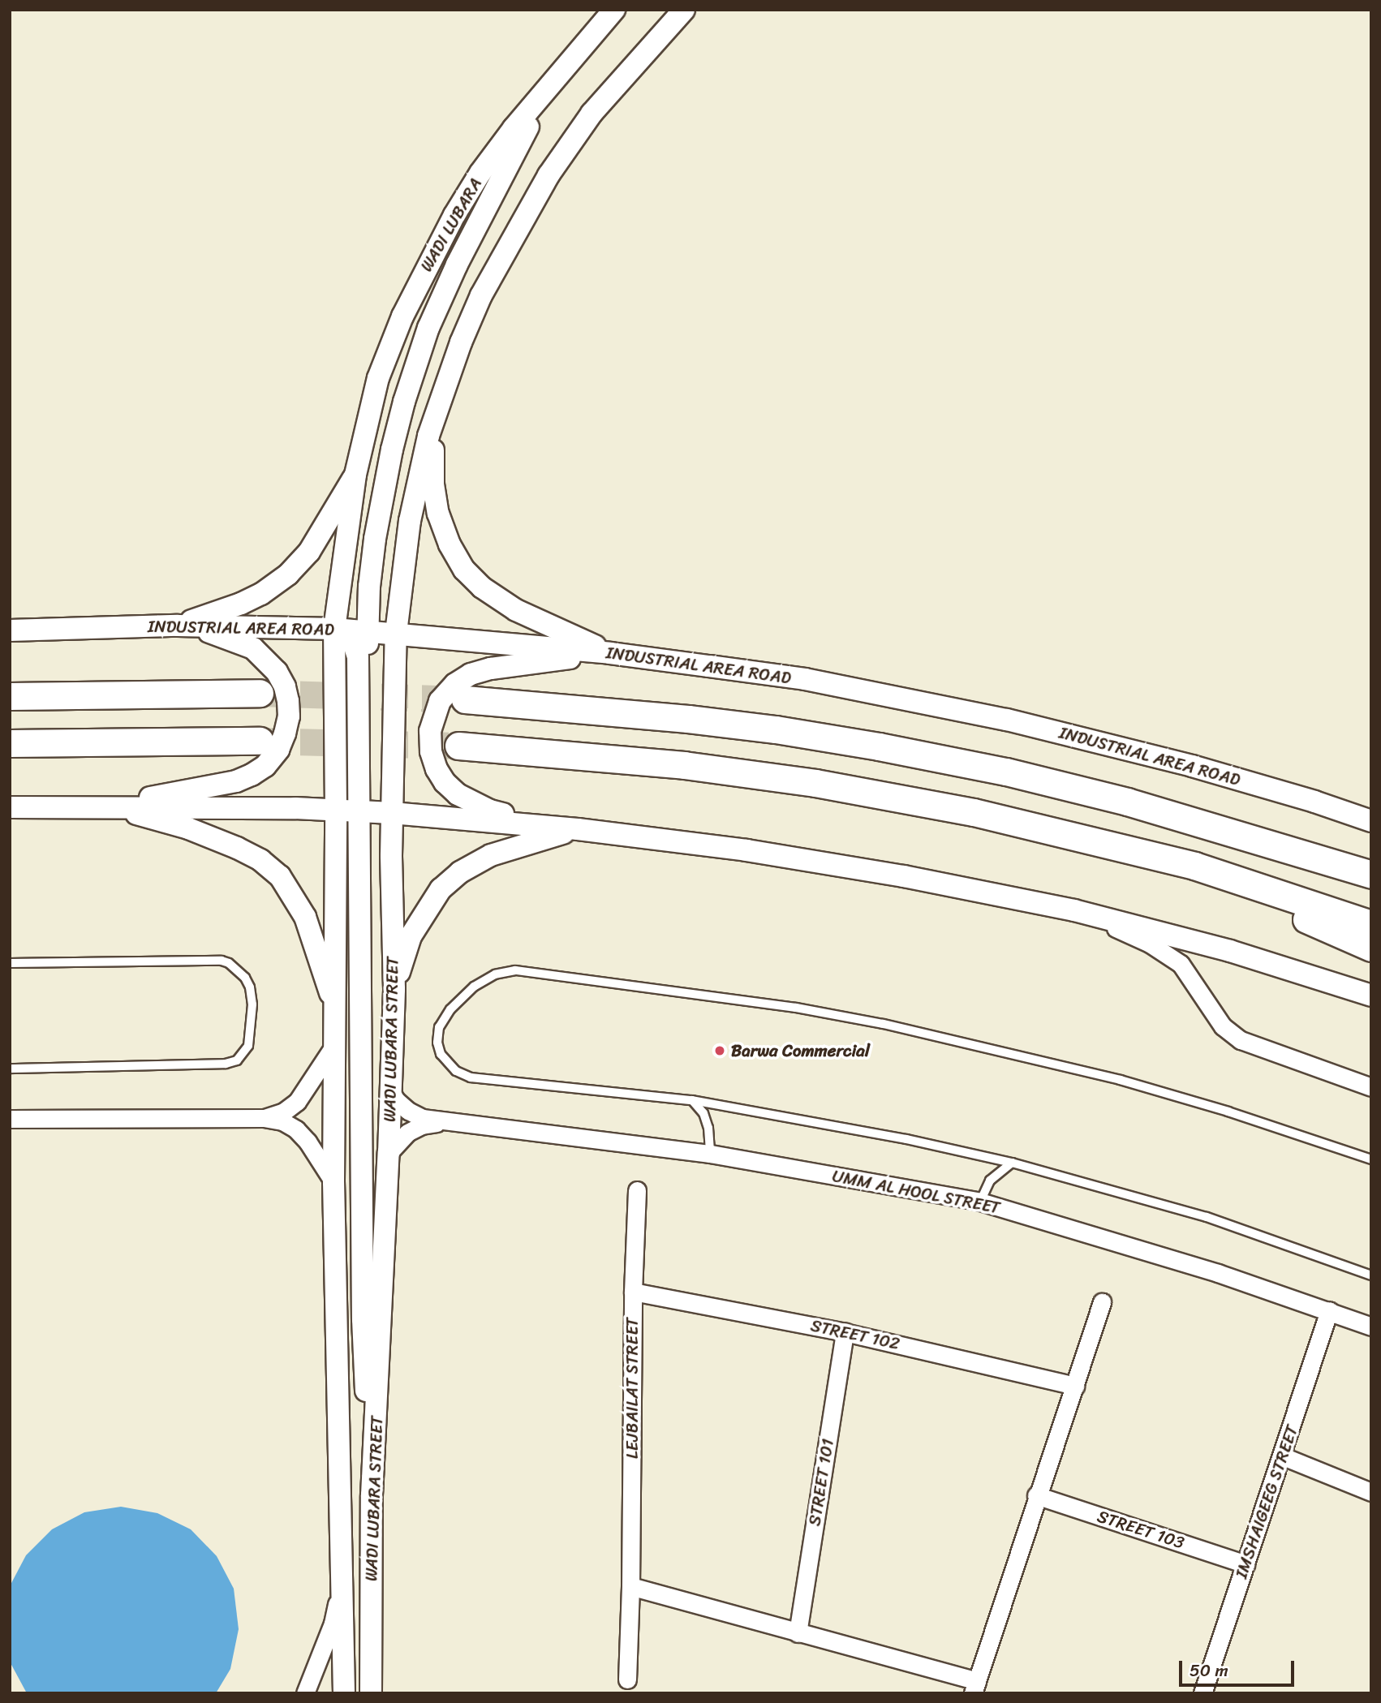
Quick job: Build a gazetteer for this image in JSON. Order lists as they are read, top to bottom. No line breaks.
{"streets":{"street":["WADI LUBARA","INDUSTRIAL AREA ROAD","WADI LUBARA STREET","UMM AL HOOL STREET","STREET 102","LEJBAILAT STREET","STREET 101","IMSHAIGEEG STREET","STREET 103"]},"crossings":[["WADI LUBARA","WADI LUBARA STREET"],["INDUSTRIAL AREA ROAD","WADI LUBARA STREET"],["WADI LUBARA STREET","UMM AL HOOL STREET"],["UMM AL HOOL STREET","IMSHAIGEEG STREET"],["STREET 102","LEJBAILAT STREET"],["STREET 102","STREET 101"],["IMSHAIGEEG STREET","STREET 103"]],"places":["Barwa Commercial"],"scale_bar":"50 m"}
